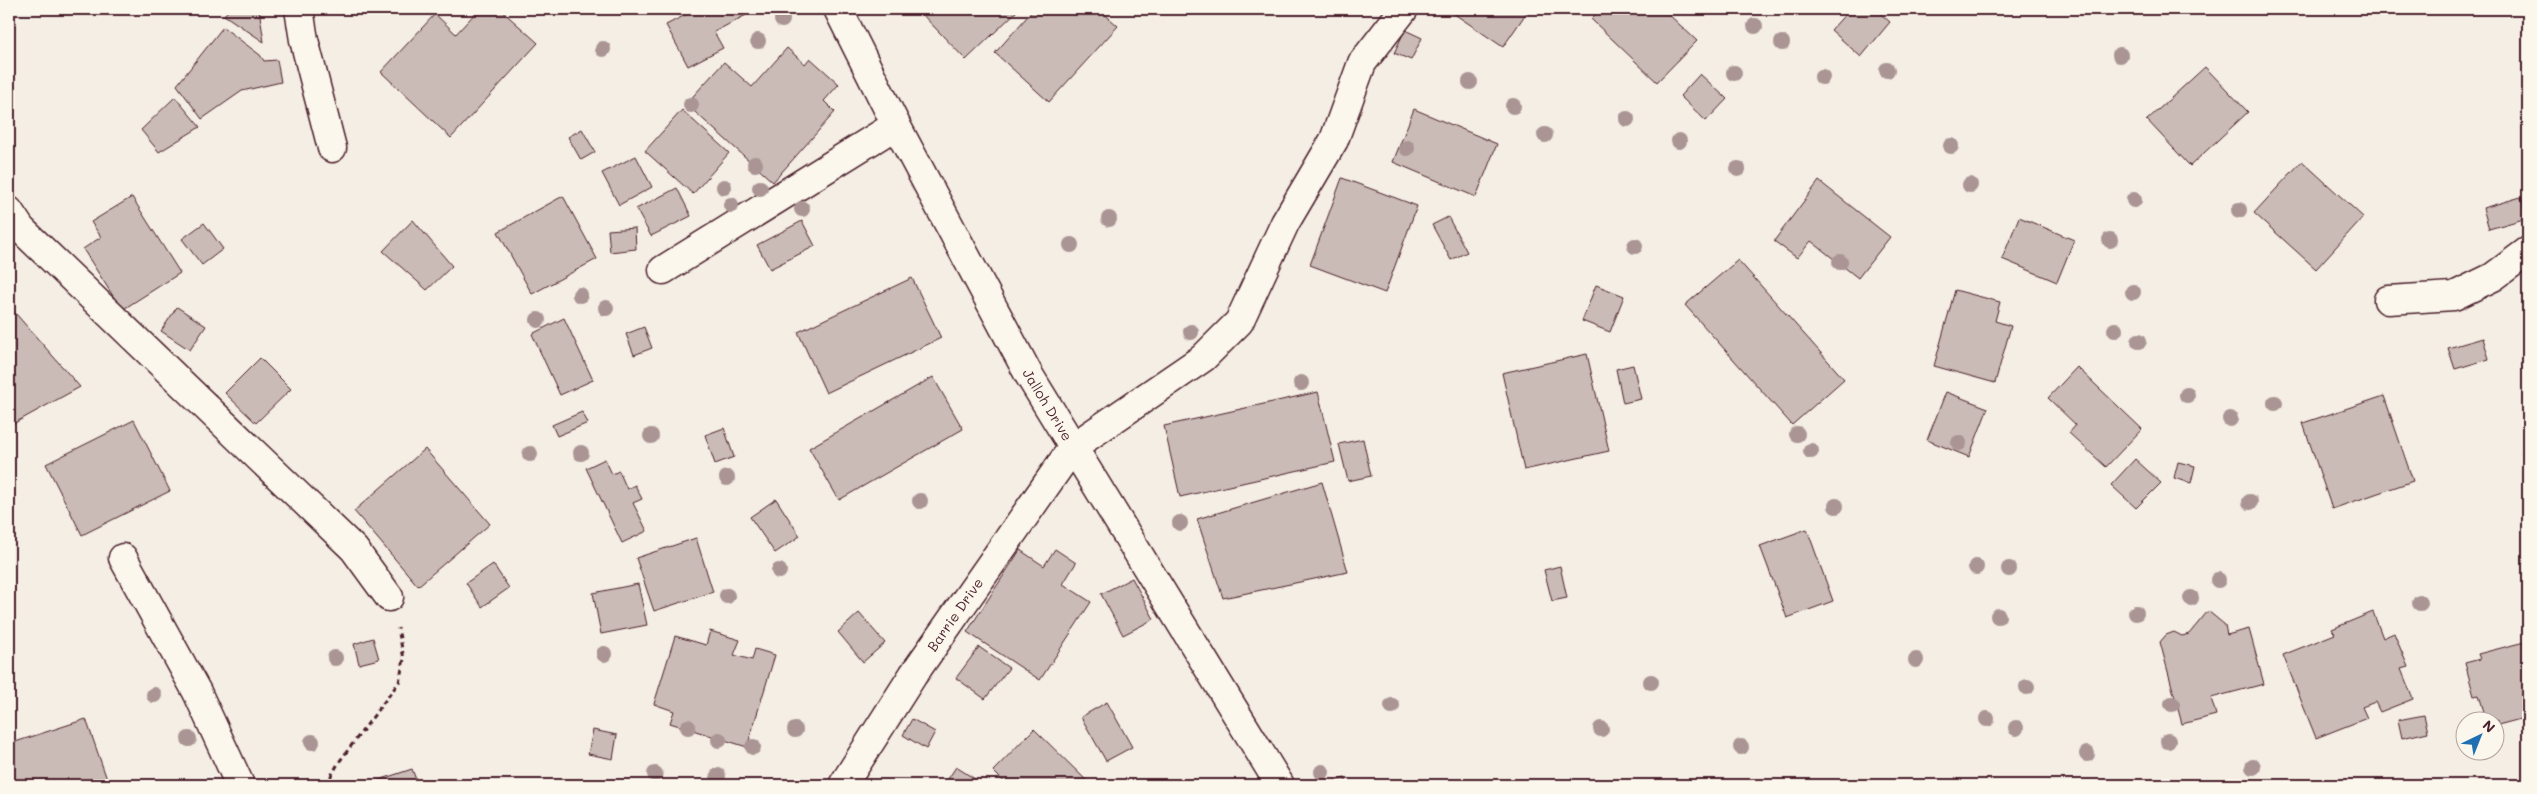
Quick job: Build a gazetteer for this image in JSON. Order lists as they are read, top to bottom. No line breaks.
{"streets":{"street":["Jalloh Drive","Barrie Drive"]},"crossings":[["Jalloh Drive","Barrie Drive"]],"north":"top right"}
